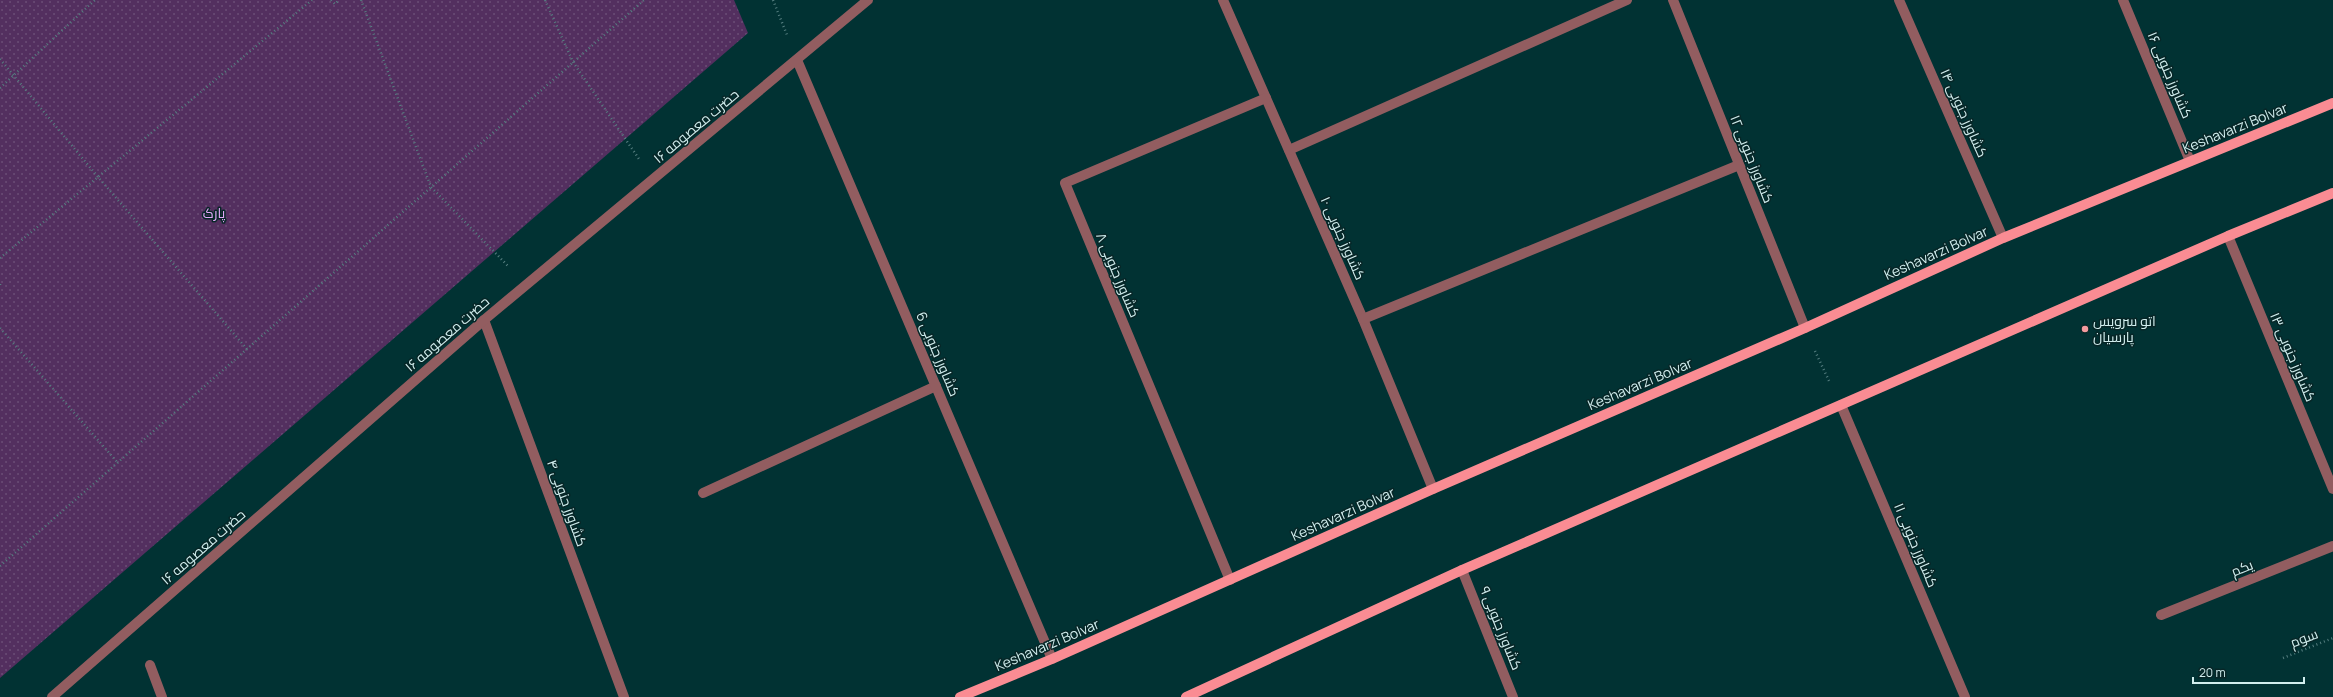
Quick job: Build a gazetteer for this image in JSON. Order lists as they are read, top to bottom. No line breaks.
{"streets":{"main road":["Keshavarzi Bolvar"],"street":["کشاورز جنوبی ۱۶","کشاورز جنوبی ۱۴","حضرت معصومه ۱۶","کشاورز جنوبی ۱۲","کشاورز جنوبی ۱۰","کشاورز جنوبی ۸","کشاورز جنوبی 6","کشاورز جنوبی ۱۳","کشاورز جنوبی ۴","کشاورز جنوبی ۱۱","یکم","کشاورز جنوبی ۹"],"path":["سوم"]},"crossings":[["کشاورز جنوبی ۱۶","Keshavarzi Bolvar"],["کشاورز جنوبی ۱۴","Keshavarzi Bolvar"],["حضرت معصومه ۱۶","کشاورز جنوبی 6"],["حضرت معصومه ۱۶","کشاورز جنوبی ۴"],["Keshavarzi Bolvar","کشاورز جنوبی ۱۲"],["Keshavarzi Bolvar","کشاورز جنوبی ۱۰"],["Keshavarzi Bolvar","کشاورز جنوبی ۸"],["Keshavarzi Bolvar","کشاورز جنوبی 6"],["کشاورز جنوبی ۱۰","کشاورز جنوبی ۸"]],"parks":["پارک"],"places":["اتو سرویس پارسیان"],"scale_bar":"20 m"}
